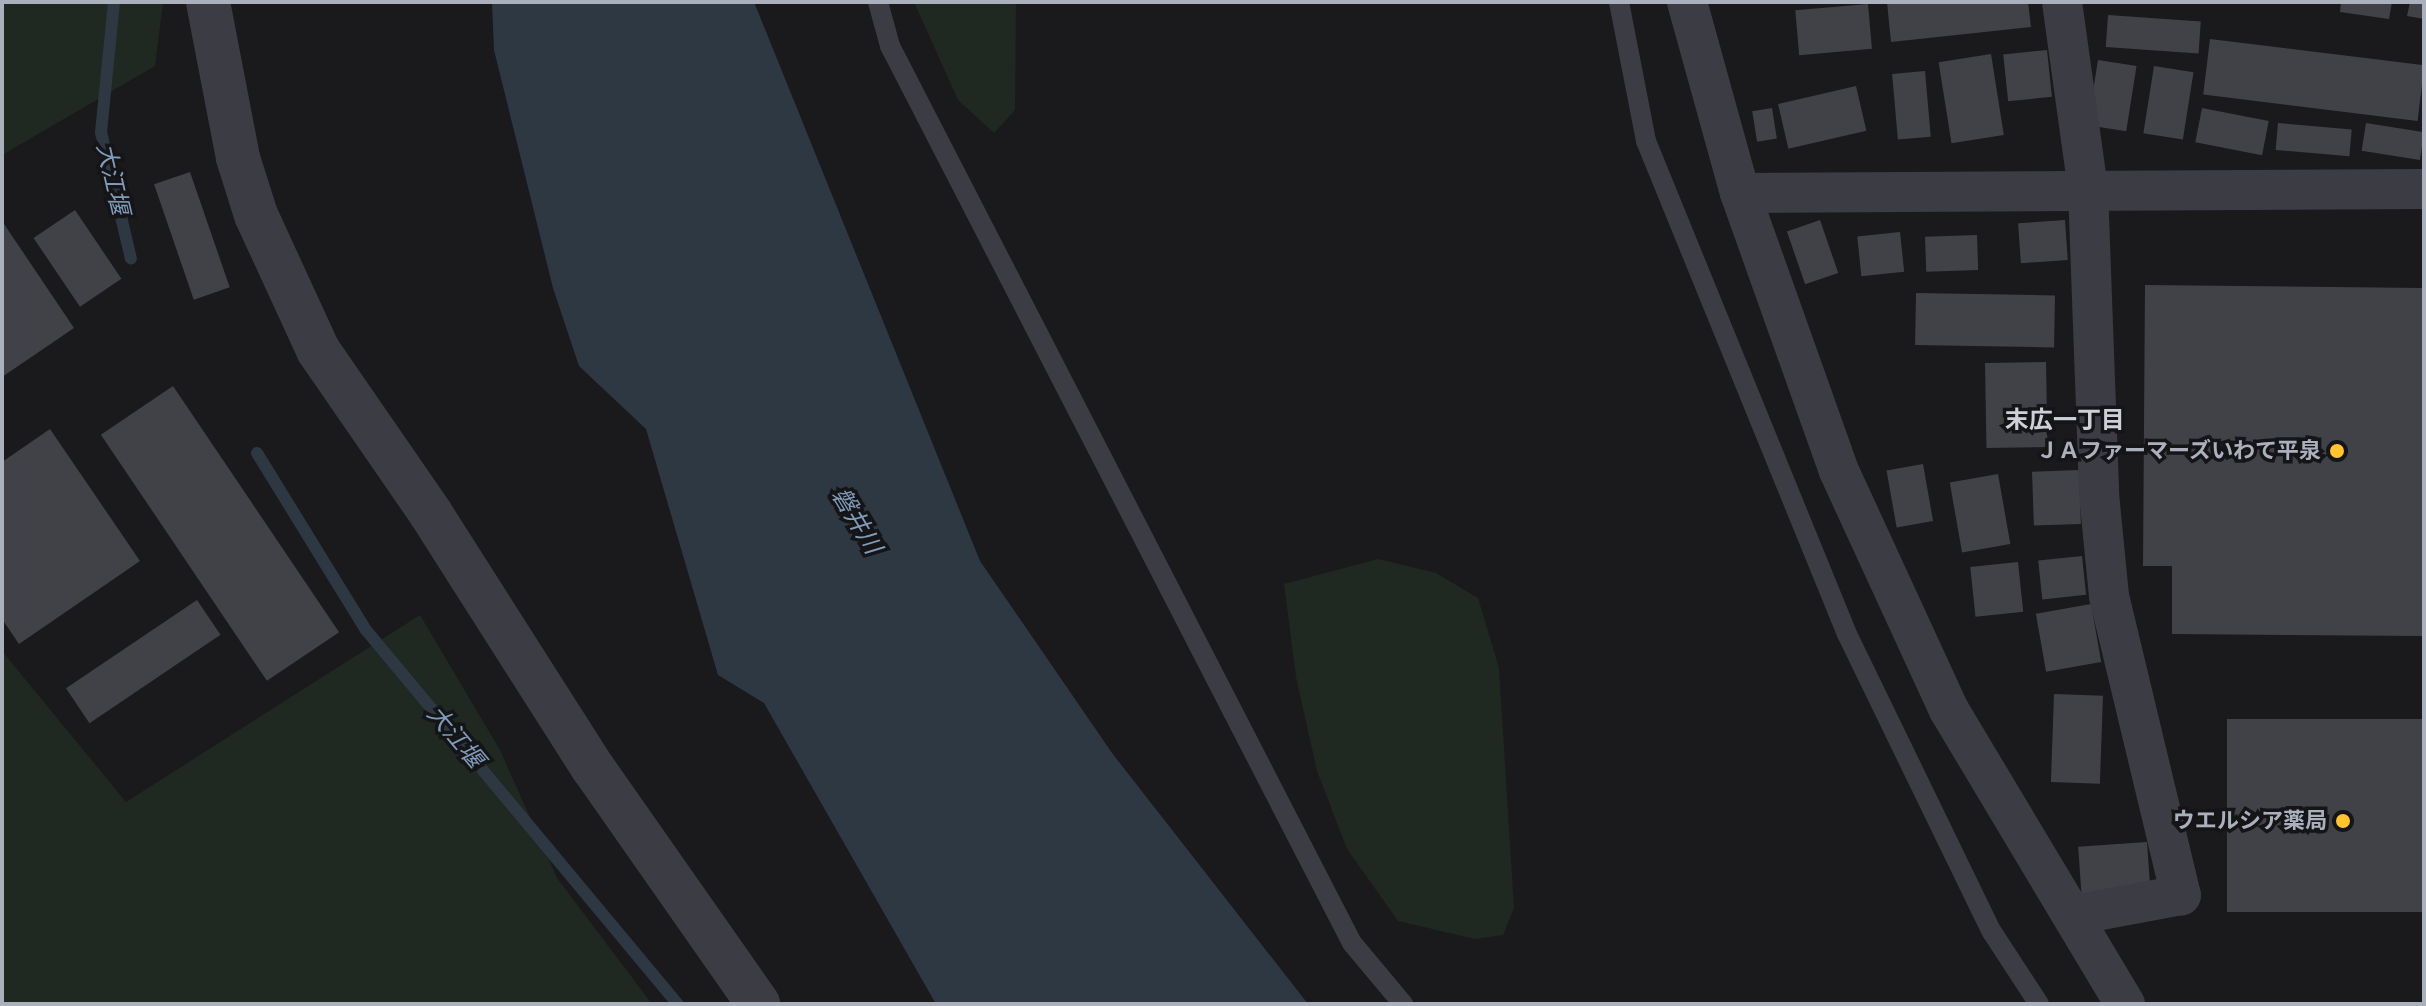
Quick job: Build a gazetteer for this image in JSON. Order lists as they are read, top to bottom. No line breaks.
{"districts":["末広一丁目"],"water":["大江堰","磐井川"],"places":["ＪＡファーマーズいわて平泉","ウエルシア薬局"]}
